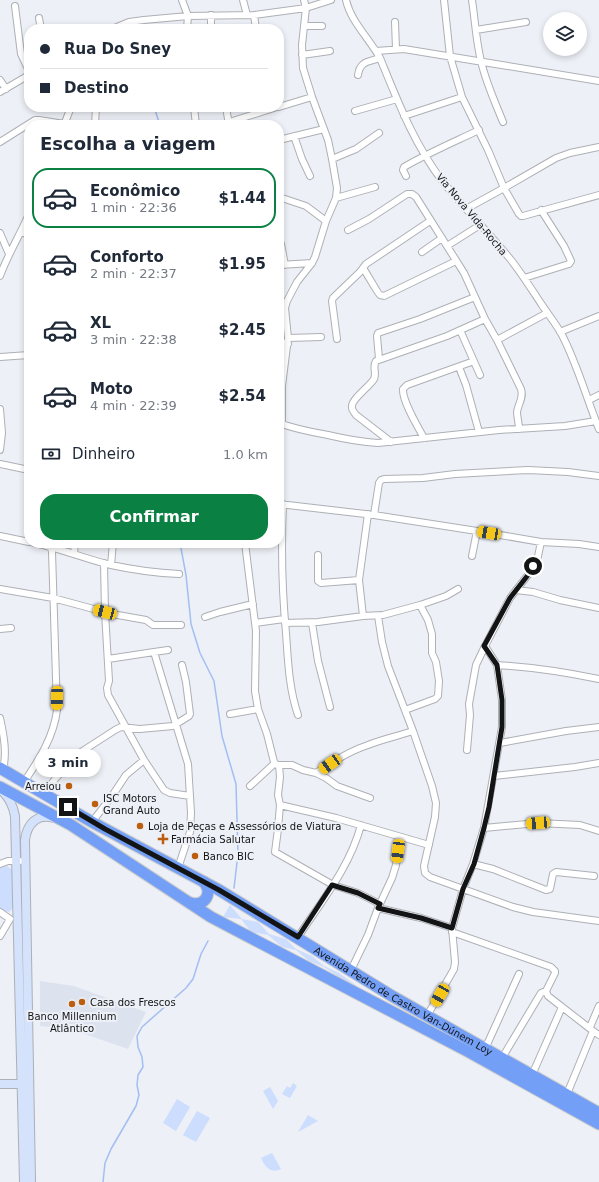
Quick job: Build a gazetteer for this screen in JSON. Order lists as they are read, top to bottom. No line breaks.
{"streets":{"highway":["Avenida Pedro de Castro Van-Dúnem Loy"],"street":["Via Nova Vida-Rocha"]},"places":{"other":["Arreiou","ISC Motors Grand Auto","Loja de Peças e Assessórios de Viatura","Banco BIC","Casa dos Frescos","Banco Millennium Atlântico"],"health":["Farmácia Salutar"]},"page":{"banner":["Rua Do Sney","Destino"],"heading":"Escolha a viagem","list":[{"name":"Econômico","note":"1 min · 22:36","value":"$1.44"},{"name":"Conforto","note":"2 min · 22:37","value":"$1.95"},{"name":"XL","note":"3 min · 22:38","value":"$2.45"},{"name":"Moto","note":"4 min · 22:39","value":"$2.54"}],"pay":["Dinheiro","1.0 km"],"buttons":"Confirmar","bubble":"3 min"}}
